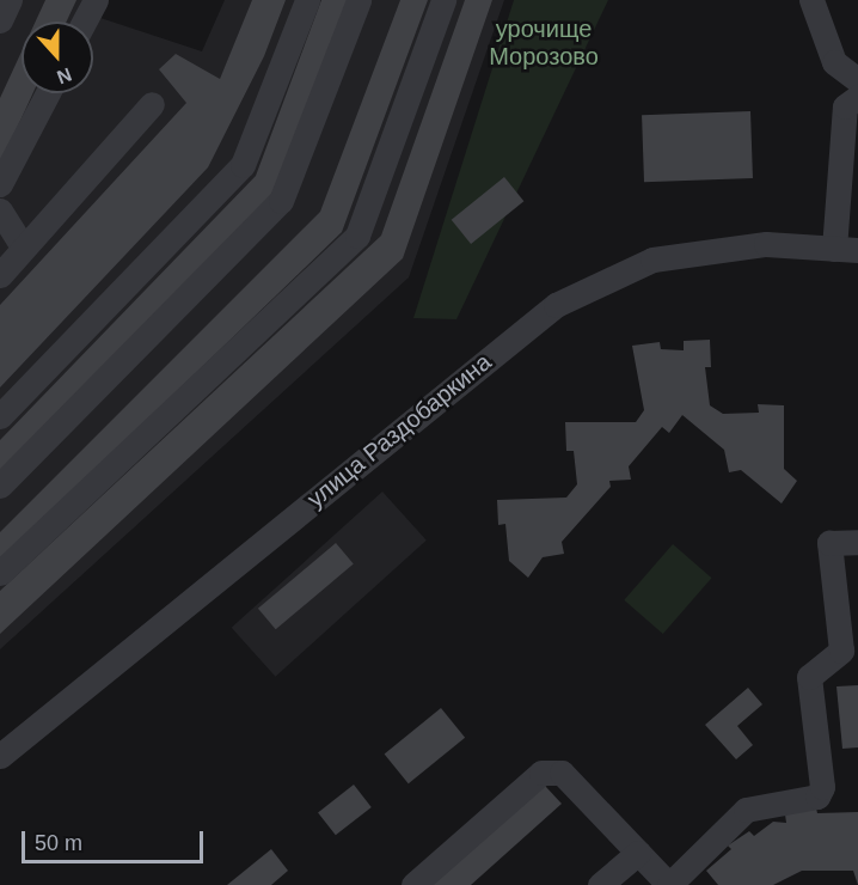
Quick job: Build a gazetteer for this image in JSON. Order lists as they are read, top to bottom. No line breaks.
{"streets":{"street":["улица Раздобаркина"]},"parks":["урочище Морозово"],"scale_bar":"50 m","north":"bottom"}
